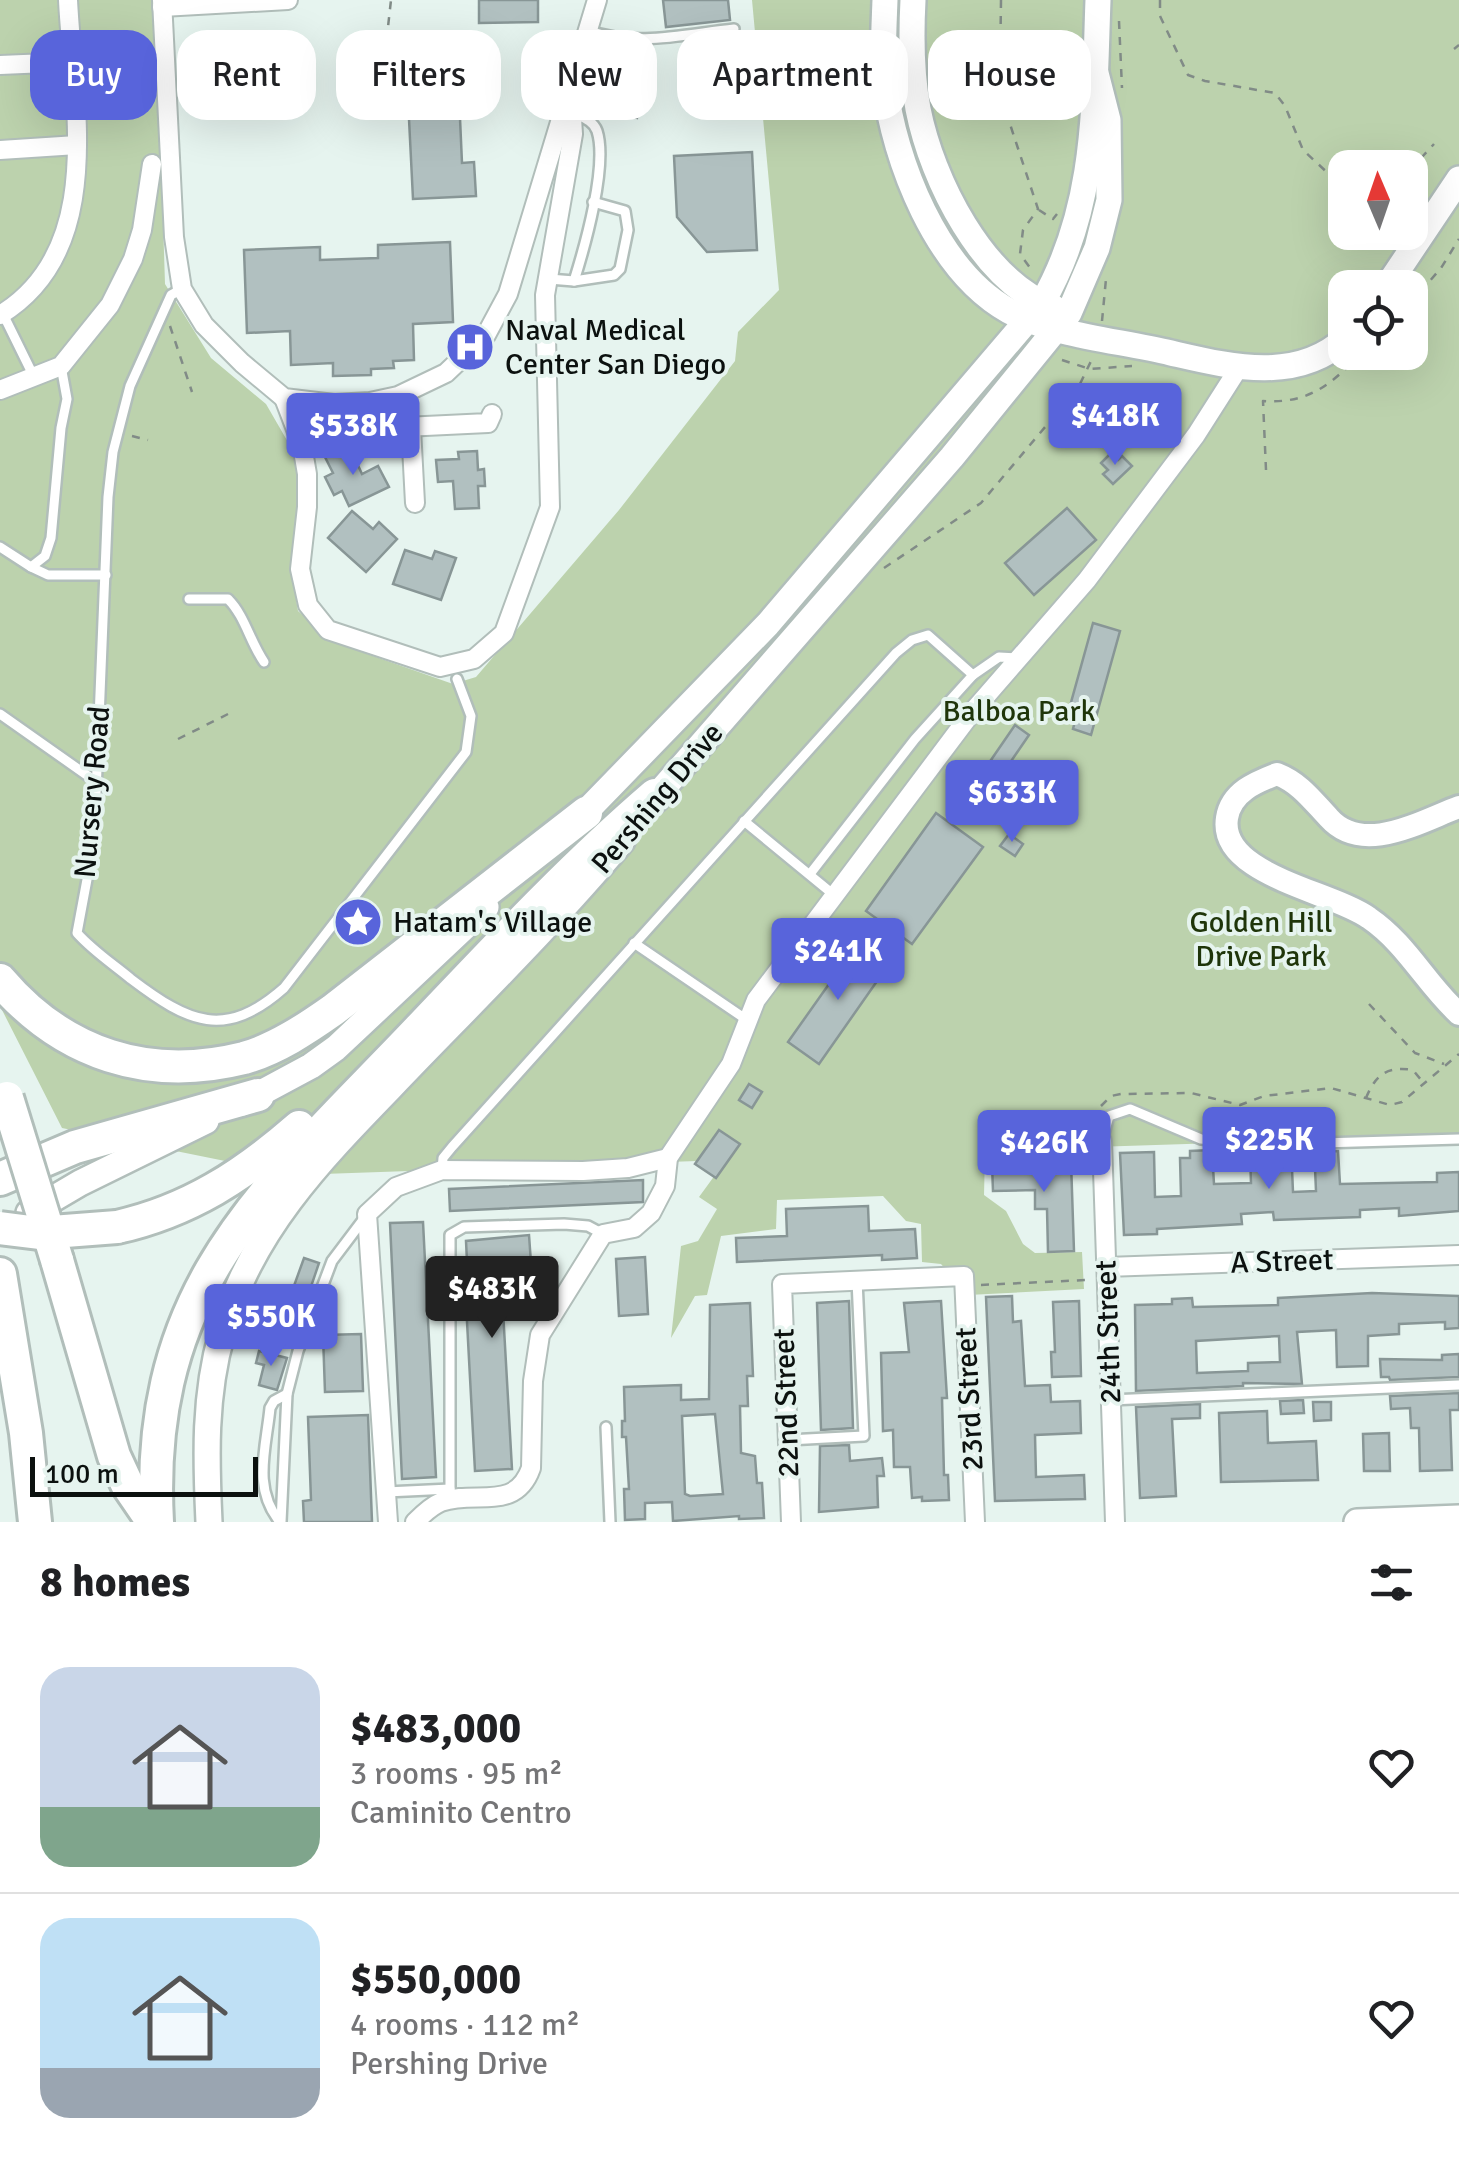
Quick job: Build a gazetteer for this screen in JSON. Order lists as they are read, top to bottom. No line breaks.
{"streets":{"main road":["Pershing Drive"],"street":["A Street","24th Street","23rd Street","22nd Street"],"lane":["Nursery Road"]},"crossings":[["A Street","24th Street"]],"parks":["Balboa Park","Golden Hill Drive Park"],"places":{"hospital":["Naval Medical Center San Diego"],"place":["Hatam's Village"]},"scale_bar":"100 m","north":"top","page":{"chip":["Buy","Rent","Filters","New","Apartment","House"],"price":["$418K","$538K","$633K","$241K","$225K","$426K","$483K","$550K"],"scale":"100 m","heading":"8 homes","list":[{"name":"$483,000","note":"3 rooms · 95 m² · Caminito Centro"},{"name":"$550,000","note":"4 rooms · 112 m² · Pershing Drive"}]}}
